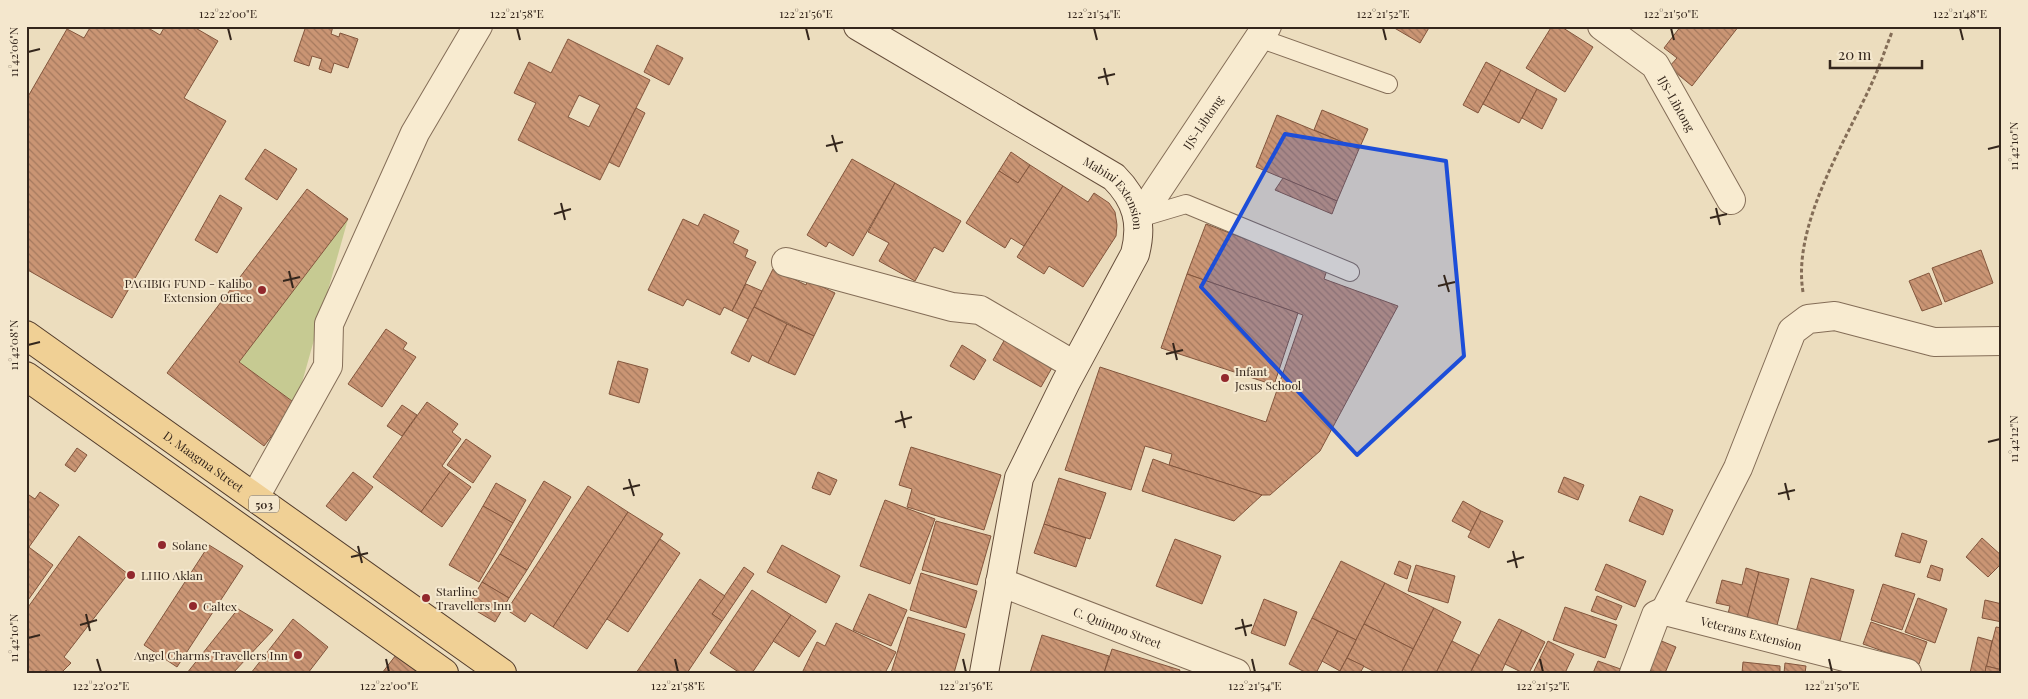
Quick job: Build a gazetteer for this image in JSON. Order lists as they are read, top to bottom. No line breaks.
{"streets":{"main road":["D. Maagma Street","503"],"street":["IJS-Libtong","Mabini Extension","C. Quimpo Street","Veterans Extension"]},"crossings":[["IJS-Libtong","Mabini Extension"],["Mabini Extension","C. Quimpo Street"]],"places":["PAGIBIG FUND - Kalibo Extension Office","Infant Jesus School","Solane","LHIO Aklan","Starline Travellers Inn","Caltex","Angel Charms Travellers Inn"],"scale_bar":"20 m","coordinates":["122°22'00\"E","122°21'58\"E","122°21'56\"E","122°21'54\"E","122°21'52\"E","122°21'50\"E","122°21'48\"E","11°42'06\"N","11°42'10\"N","11°42'08\"N","11°42'12\"N","122°22'02\"E"]}
